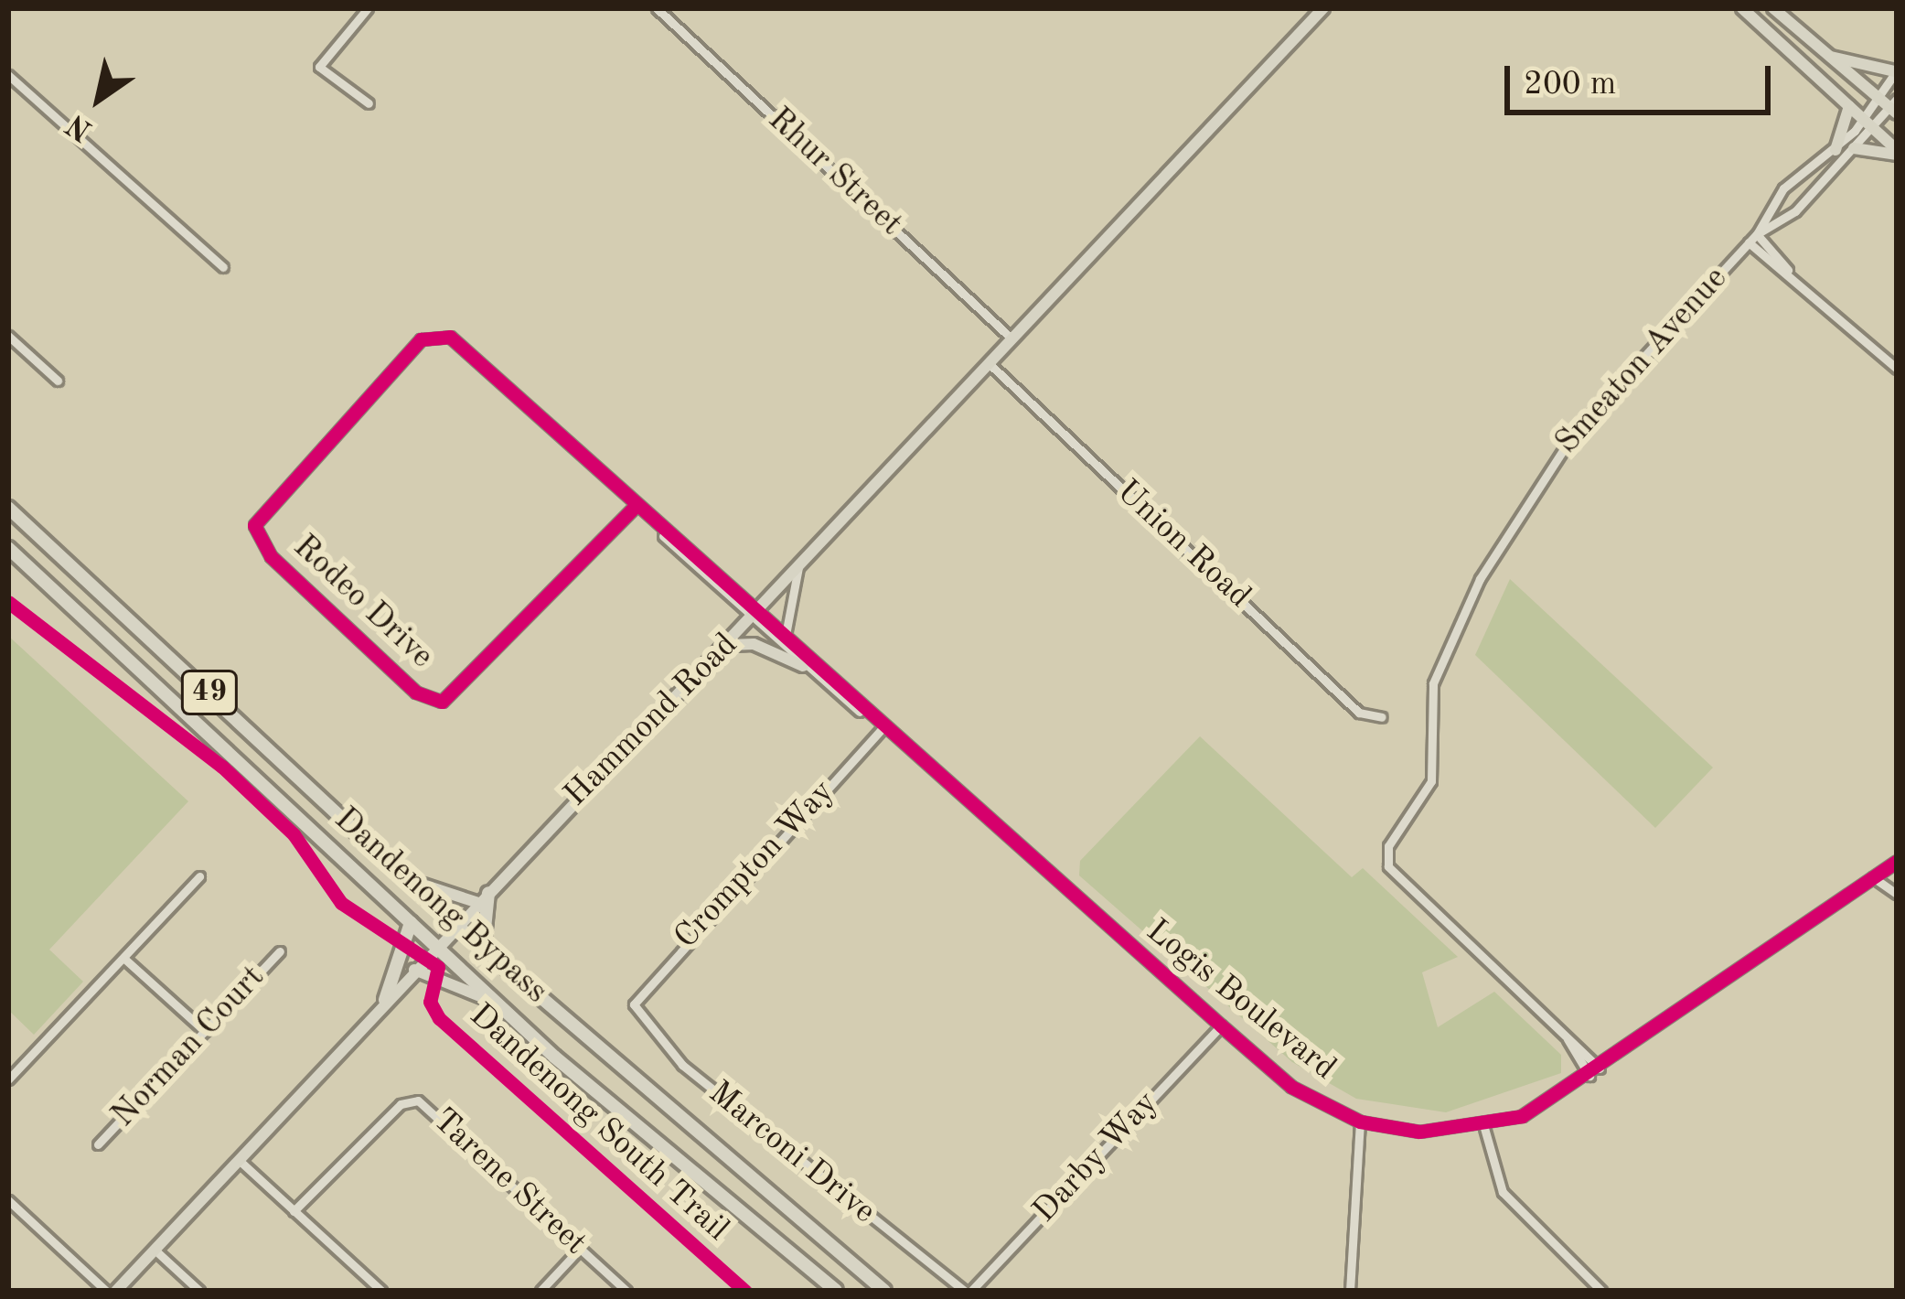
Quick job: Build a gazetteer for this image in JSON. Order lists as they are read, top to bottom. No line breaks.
{"streets":{"highway":["49","Dandenong Bypass"],"main road":["Hammond Road"],"street":["Rhur Street","Smeaton Avenue","Union Road","Rodeo Drive","Crompton Way","Logis Boulevard","Norman Court","Marconi Drive","Darby Way","Tarene Street"],"cycle path":["Dandenong South Trail"]},"crossings":[["Rhur Street","Hammond Road"],["Smeaton Avenue","Logis Boulevard"],["Union Road","Hammond Road"],["Rodeo Drive","Hammond Road"],["Rodeo Drive","Logis Boulevard"],["Hammond Road","Dandenong Bypass"],["Hammond Road","Logis Boulevard"],["Crompton Way","Logis Boulevard"],["Crompton Way","Marconi Drive"],["Logis Boulevard","Darby Way"],["Marconi Drive","Darby Way"]],"scale_bar":"200 m","north":"bottom left"}
